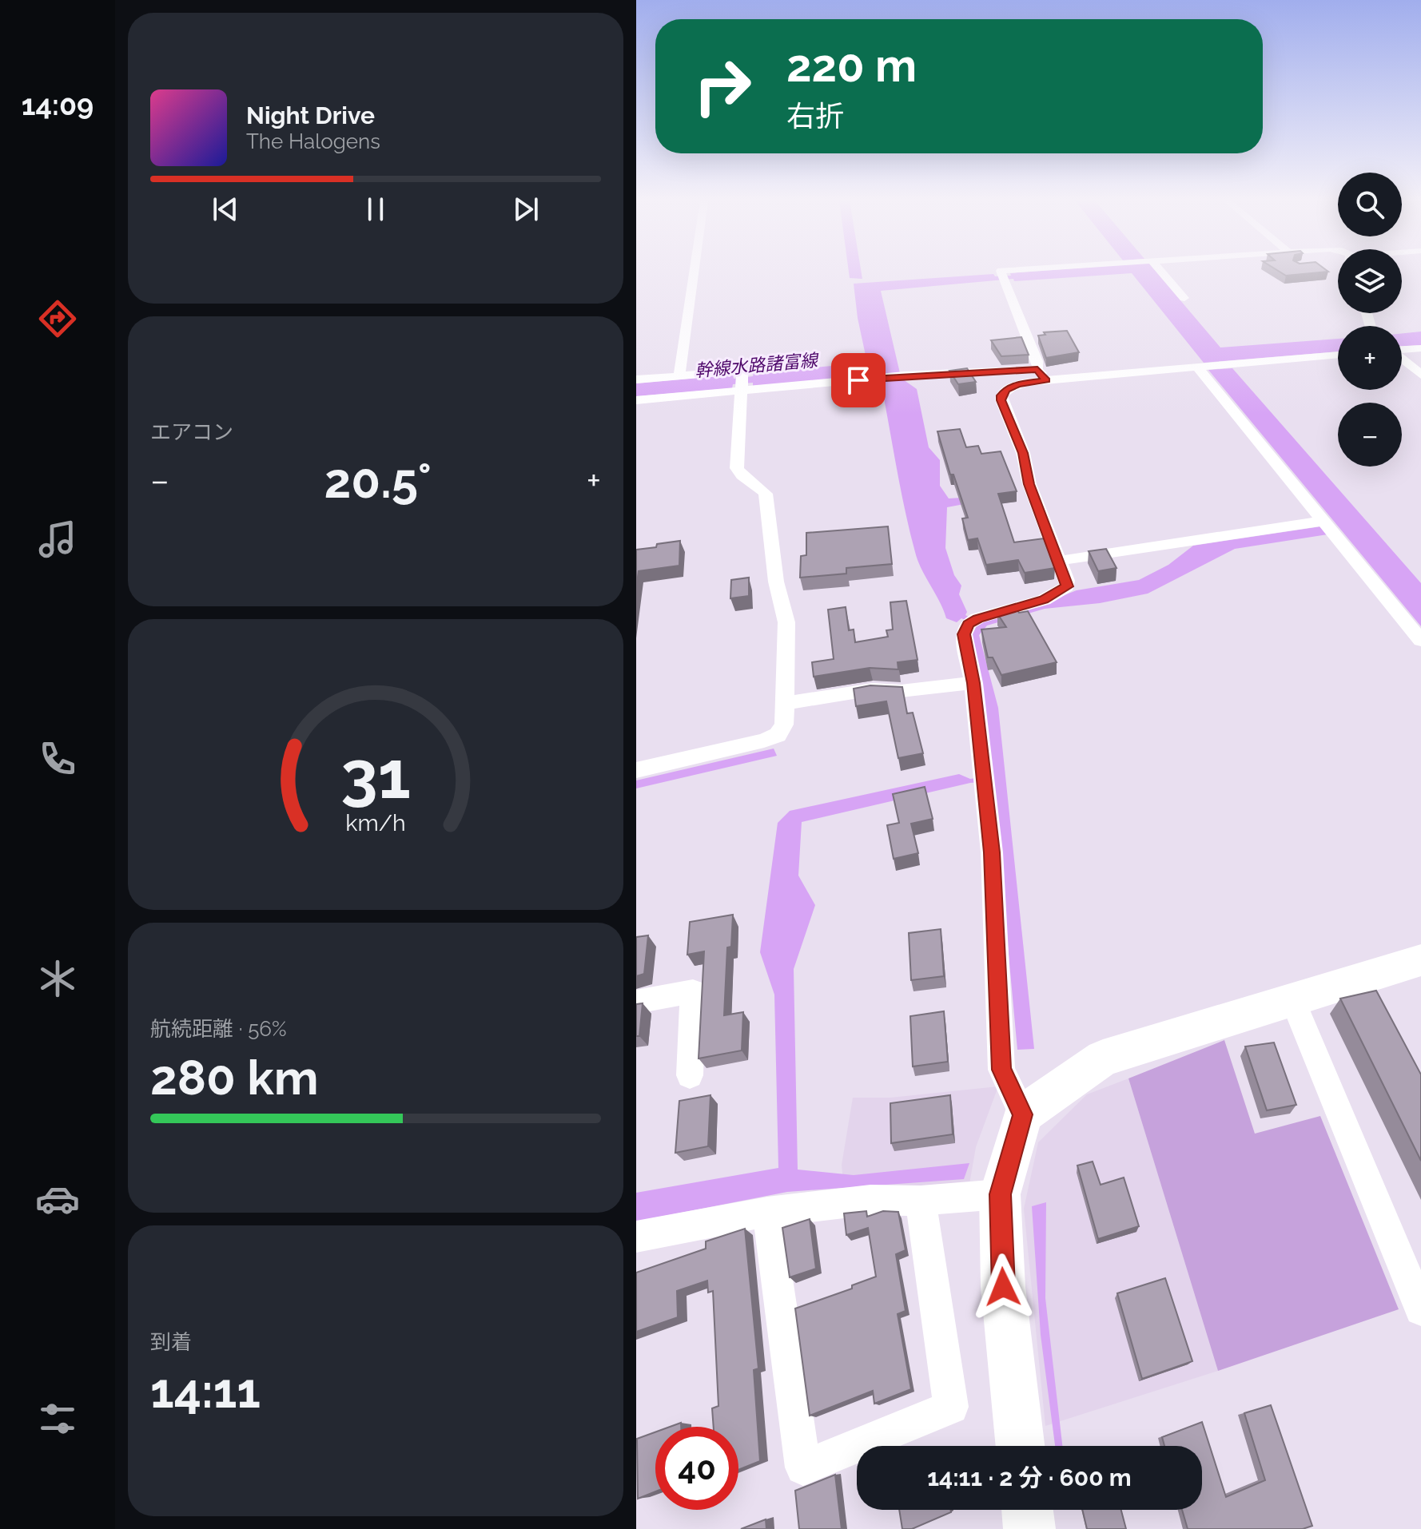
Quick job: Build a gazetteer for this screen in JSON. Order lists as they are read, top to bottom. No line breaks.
{"water":["幹線水路諸富線"],"page":{"tabs":"14:09","turn":["220 m","右折"],"song":["Night Drive","The Halogens"],"map_buttons":["+","−"],"tile":["エアコン",["航続距離 · 56%","280 km"],["到着","14:11"]],"heat":["−","20.5°","+"],"limit":"40","trip":"14:11 · 2 分 · 600 m","gauge":["31","km/h"]}}
